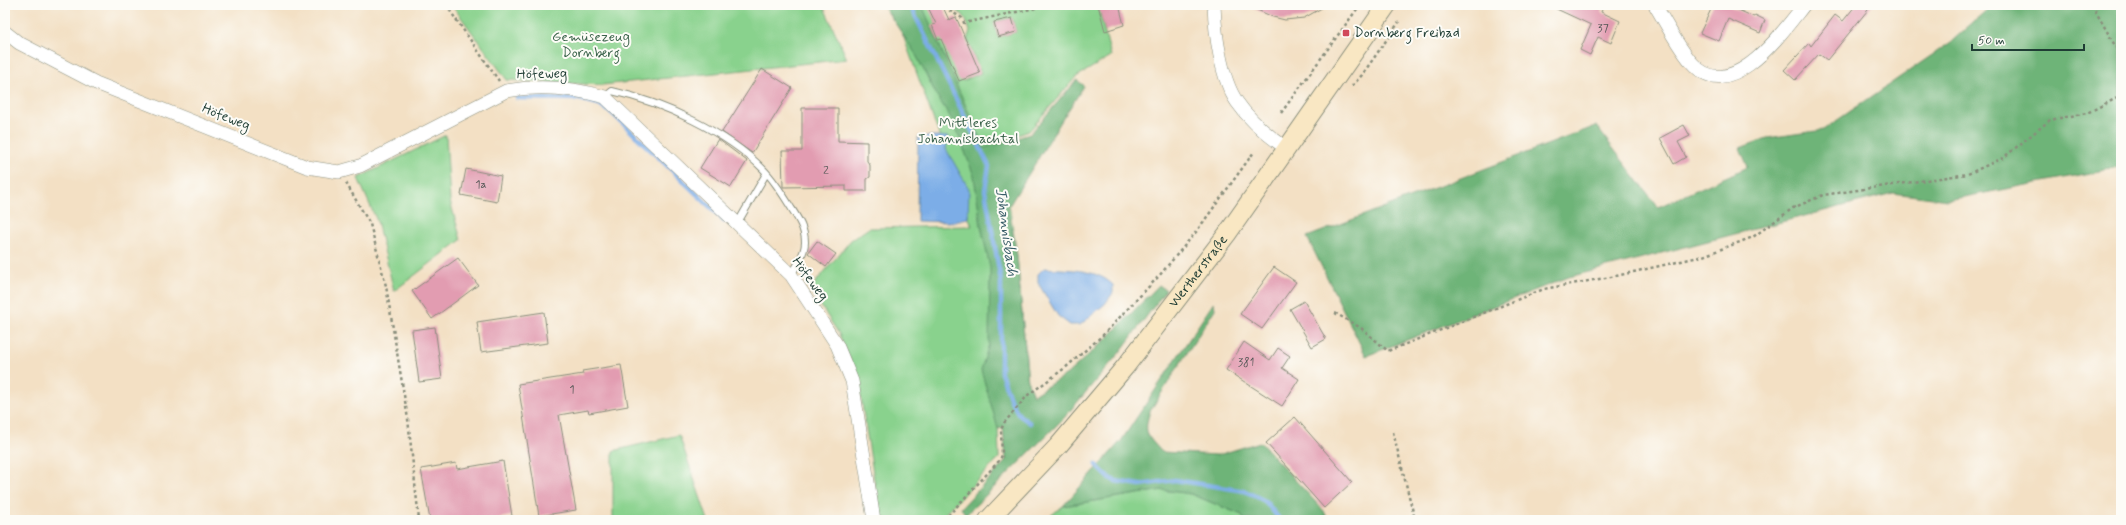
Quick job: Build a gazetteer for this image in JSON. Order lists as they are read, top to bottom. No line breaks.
{"streets":{"main road":["Wertherstraße"],"street":["Höfeweg"]},"water":["Johannisbach"],"parks":["Gemüsezeug Dornberg","Mittleres Johannisbachtal"],"places":{"transit":["Dornberg Freibad"]},"house_numbers":["37","2","1a","381","1"],"scale_bar":"50 m"}
